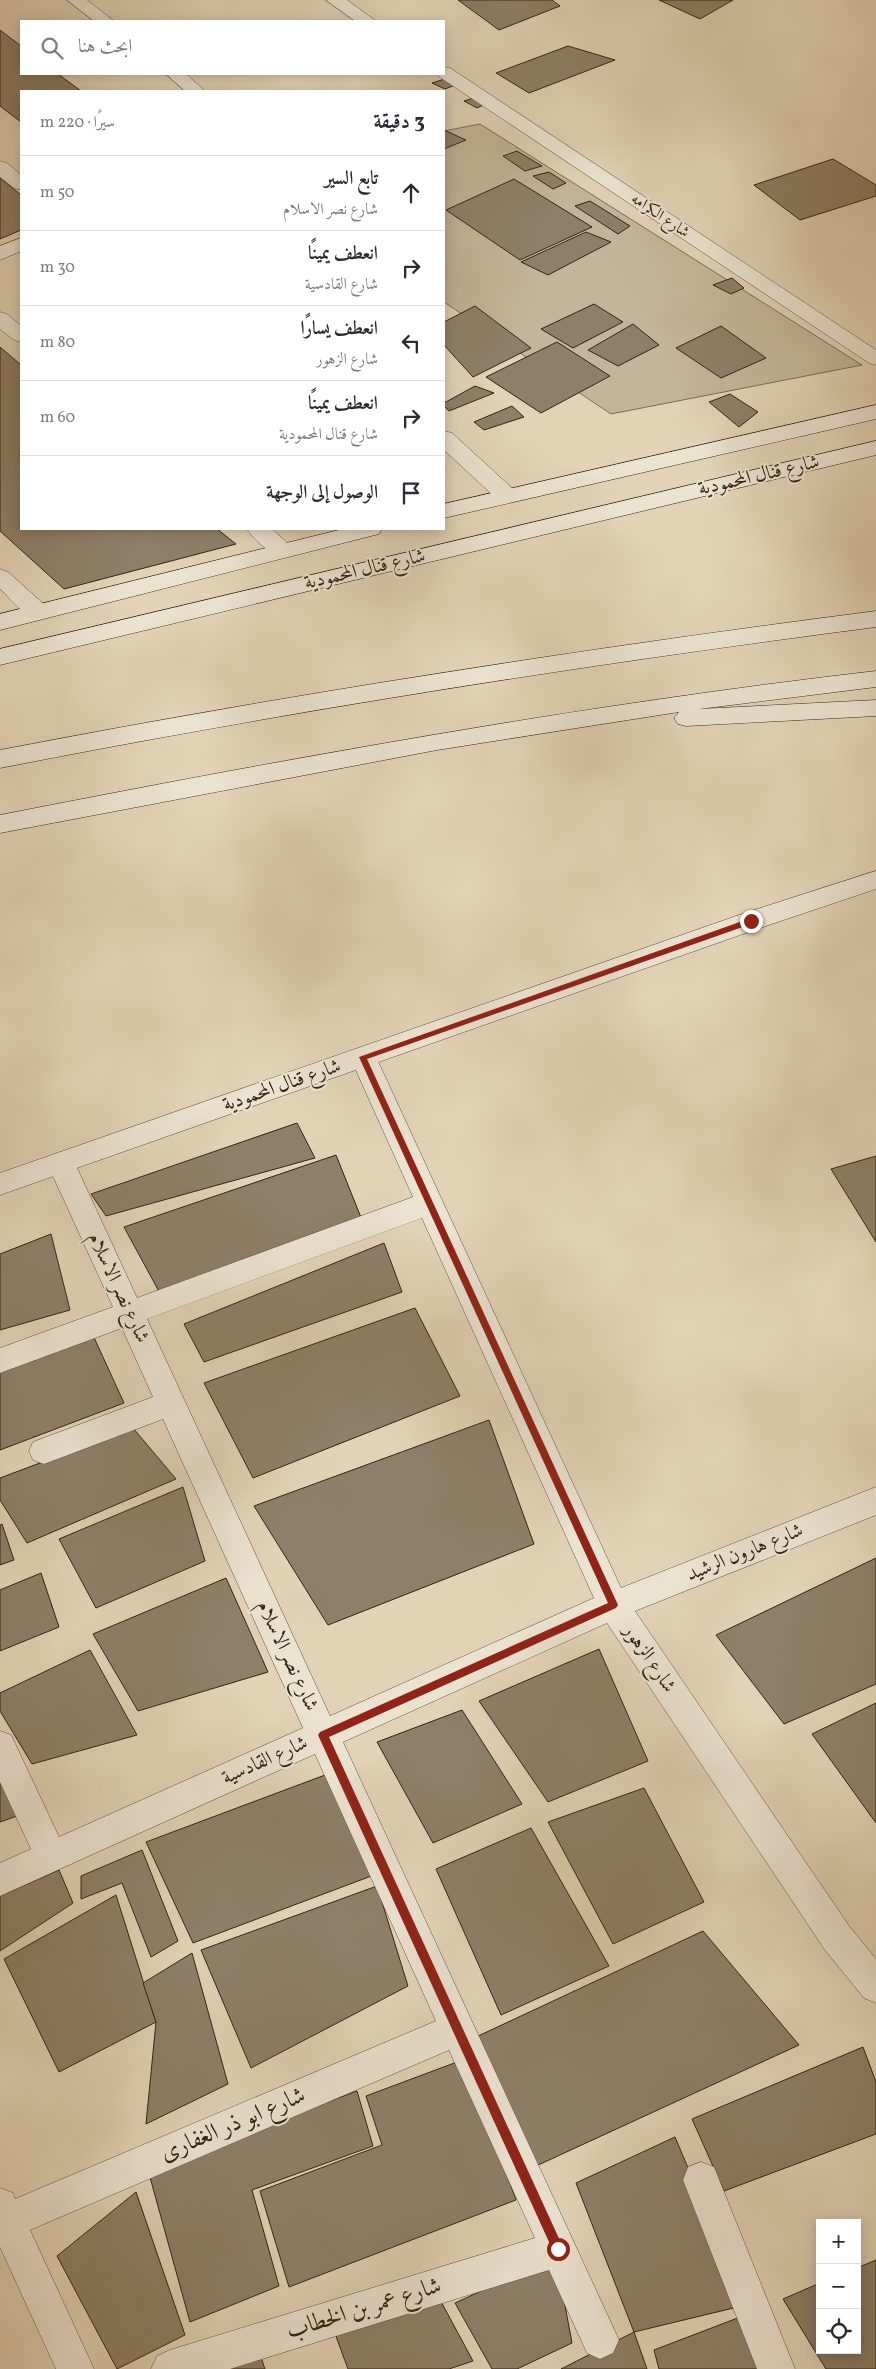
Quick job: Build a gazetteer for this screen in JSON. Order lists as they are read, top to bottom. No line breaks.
{"streets":{"street":["شارع الكرامه","شارع قنال المحمودية","شارع نصر الاسلام","شارع هارون الرشيد","شارع الزهور","شارع القادسية","شارع ابو ذر الغفارى","شارع عمر بن الخطاب"]},"crossings":[["شارع قنال المحمودية","شارع نصر الاسلام"],["شارع قنال المحمودية","شارع الزهور"],["شارع نصر الاسلام","شارع القادسية"],["شارع نصر الاسلام","شارع ابو ذر الغفارى"],["شارع نصر الاسلام","شارع عمر بن الخطاب"],["شارع هارون الرشيد","شارع الزهور"],["شارع هارون الرشيد","شارع القادسية"],["شارع الزهور","شارع القادسية"]],"page":{"search":"ابحث هنا","heading":["3 دقيقة","سيرًا · 220 m"],"list":[["تابع السير","شارع نصر الاسلام","50 m"],["انعطف يمينًا","شارع القادسية","30 m"],["انعطف يسارًا","شارع الزهور","80 m"],["انعطف يمينًا","شارع قنال المحمودية","60 m"],"الوصول إلى الوجهة"],"map_buttons":["+","−"]}}
